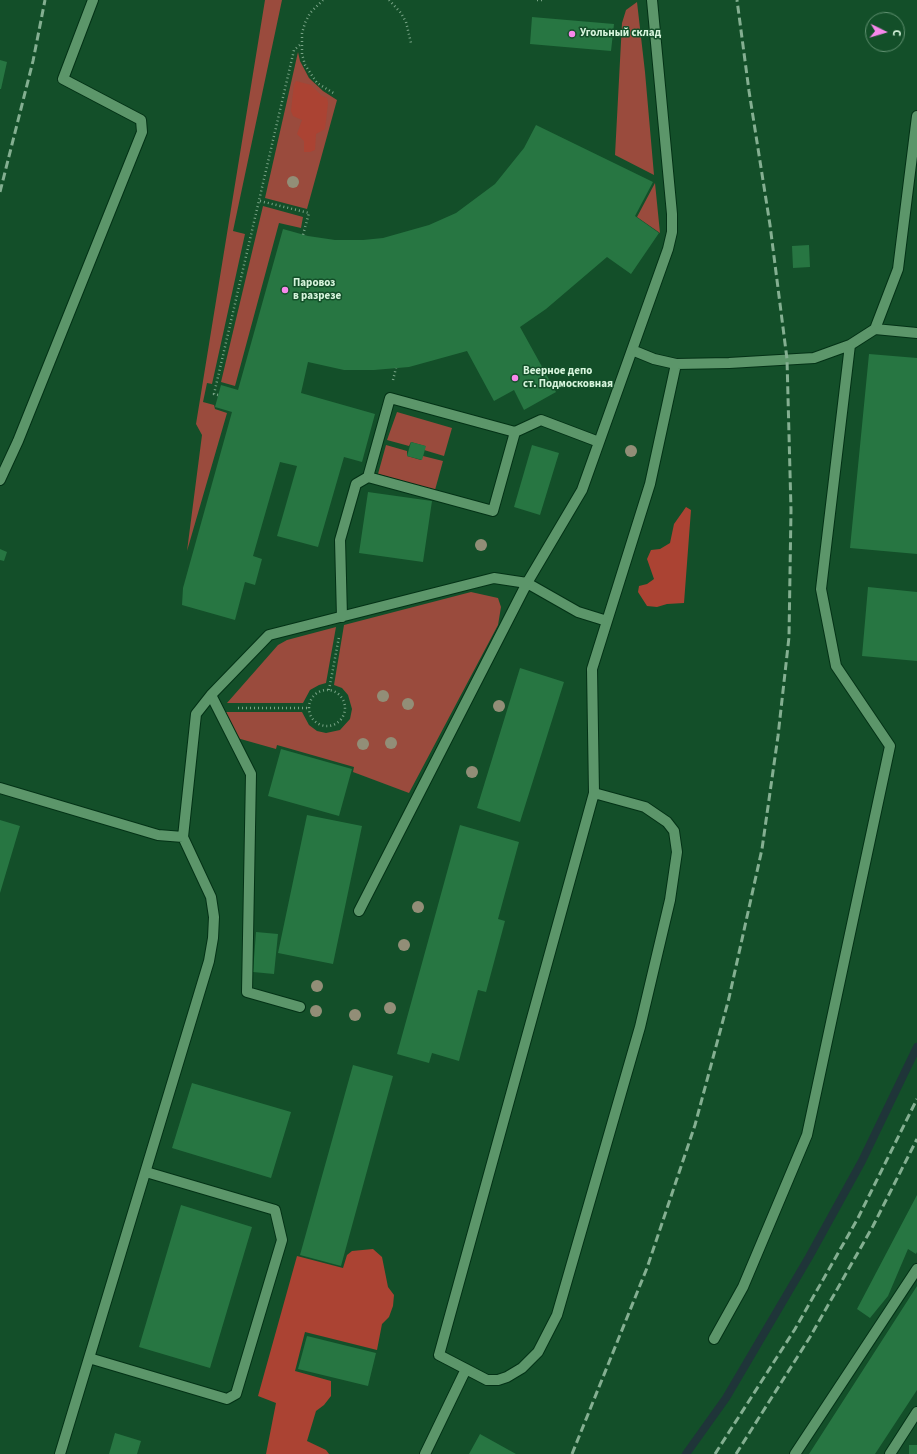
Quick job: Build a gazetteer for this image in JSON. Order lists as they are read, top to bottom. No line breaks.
{"places":["Угольный склад","Паровоз в разрезе","Веерное депо ст. Подмосковная"],"north":"right"}
